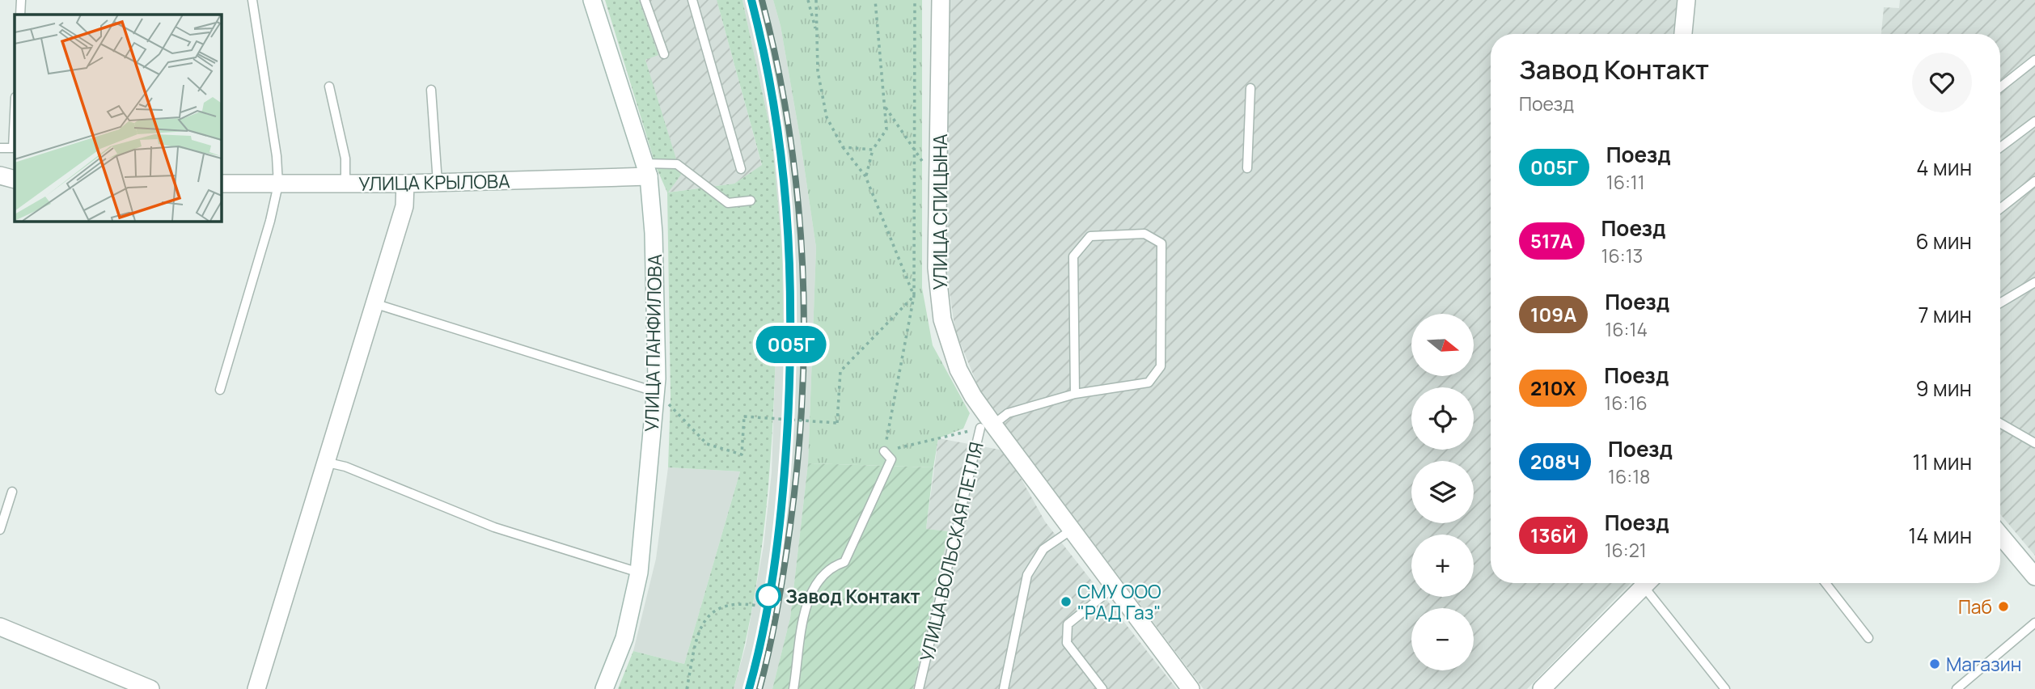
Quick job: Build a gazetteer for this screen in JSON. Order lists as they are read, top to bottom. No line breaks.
{"streets":{"street":["УЛИЦА КРЫЛОВА","УЛИЦА СПИЦЫНА","УЛИЦА ПАНФИЛОВА"],"lane":["УЛИЦА ВОЛЬСКАЯ ПЕТЛЯ"]},"crossings":[["УЛИЦА КРЫЛОВА","УЛИЦА ПАНФИЛОВА"],["УЛИЦА СПИЦЫНА","УЛИЦА ВОЛЬСКАЯ ПЕТЛЯ"]],"places":["Завод Контакт","СМУ ООО \"РАД Газ\"","Паб","Магазин"],"north":"right","page":{"on_map":"005Г","heading":["Завод Контакт","Поезд"],"list":[{"mark":"005Г","name":"Поезд","note":"16:11","value":"4 мин"},{"mark":"517А","name":"Поезд","note":"16:13","value":"6 мин"},{"mark":"109А","name":"Поезд","note":"16:14","value":"7 мин"},{"mark":"210Х","name":"Поезд","note":"16:16","value":"9 мин"},{"mark":"208Ч","name":"Поезд","note":"16:18","value":"11 мин"},{"mark":"136Й","name":"Поезд","note":"16:21","value":"14 мин"}],"map_buttons":["+","−"]}}
